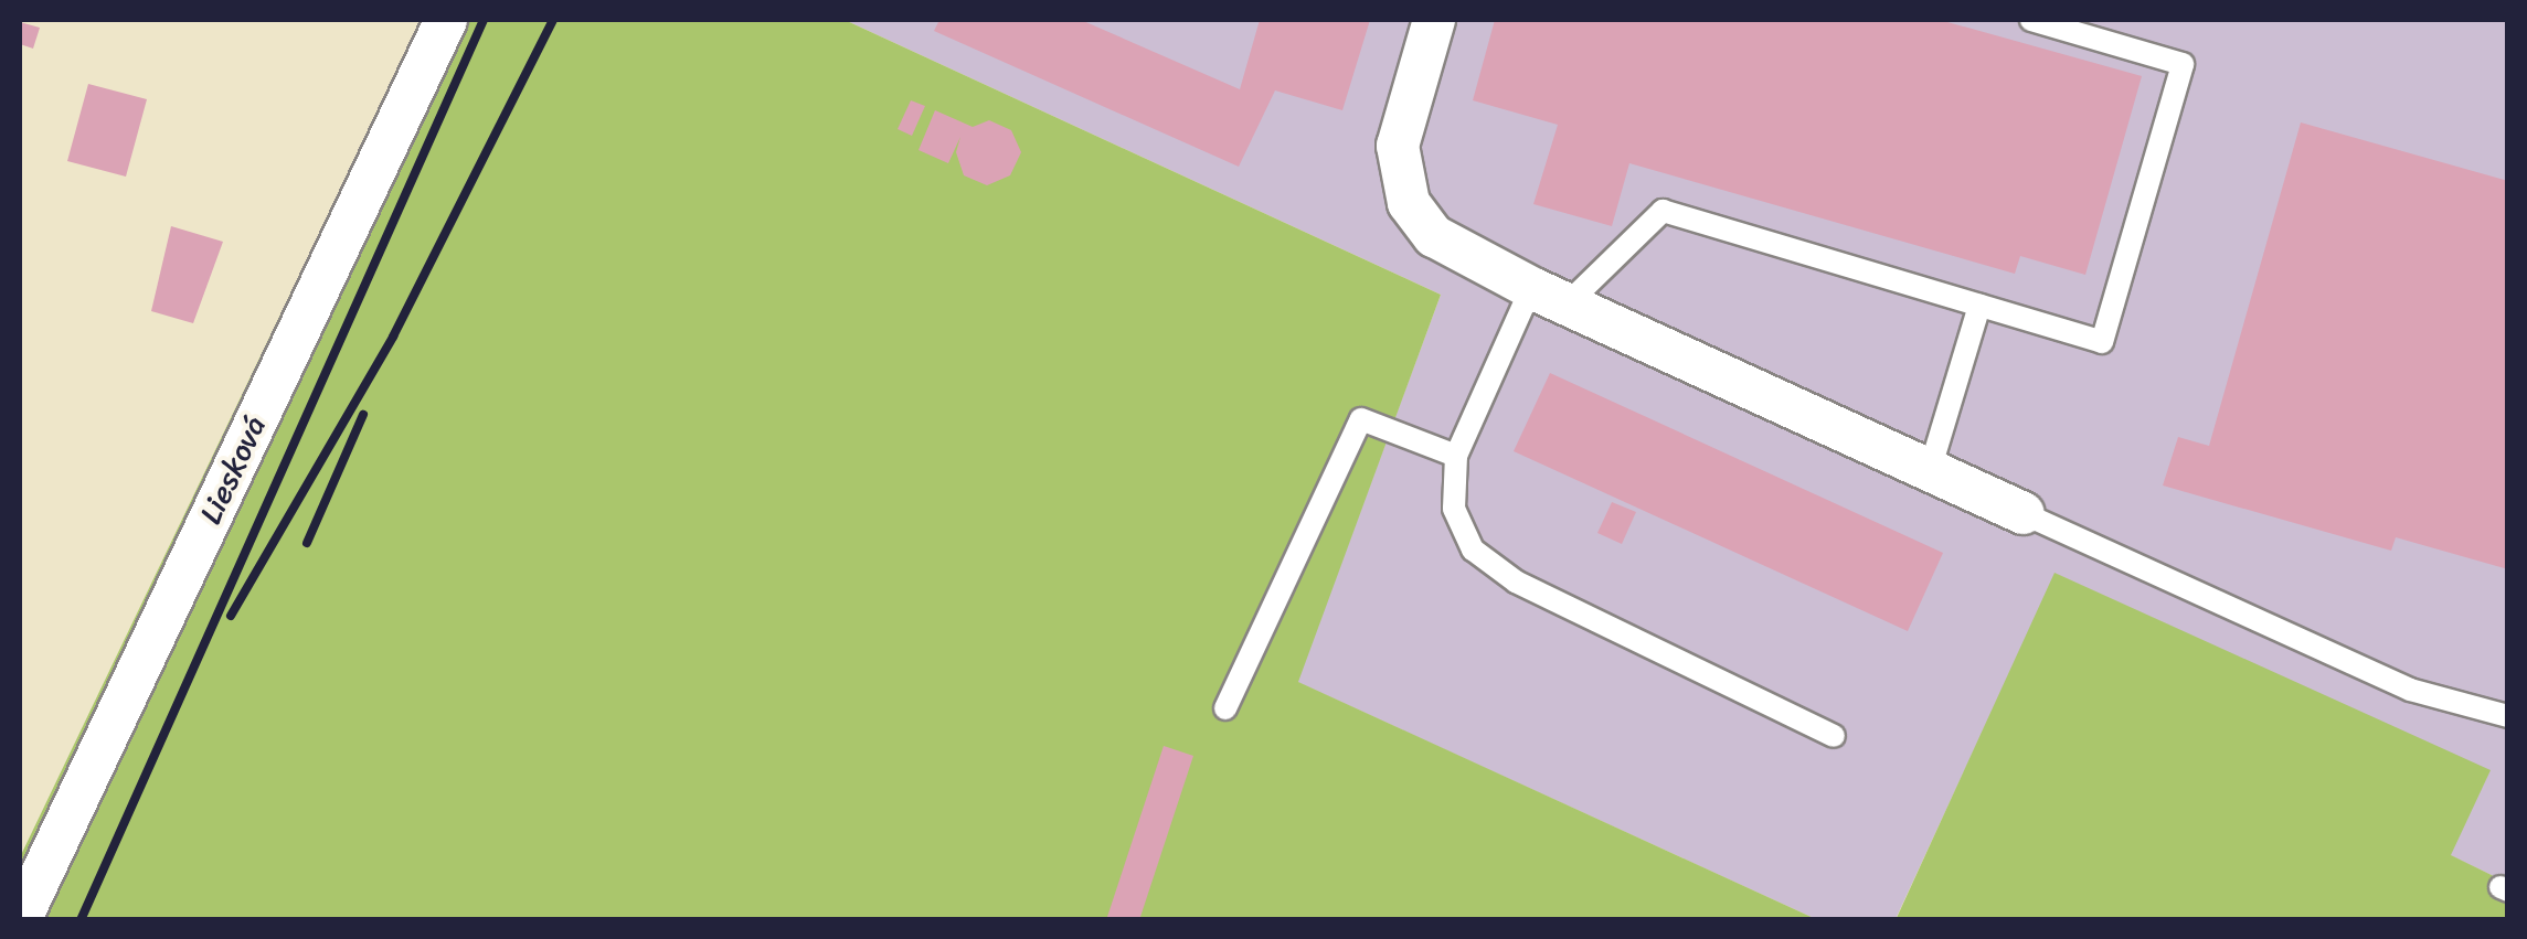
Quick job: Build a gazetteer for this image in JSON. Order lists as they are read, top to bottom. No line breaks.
{"streets":{"street":["Liesková"]}}
